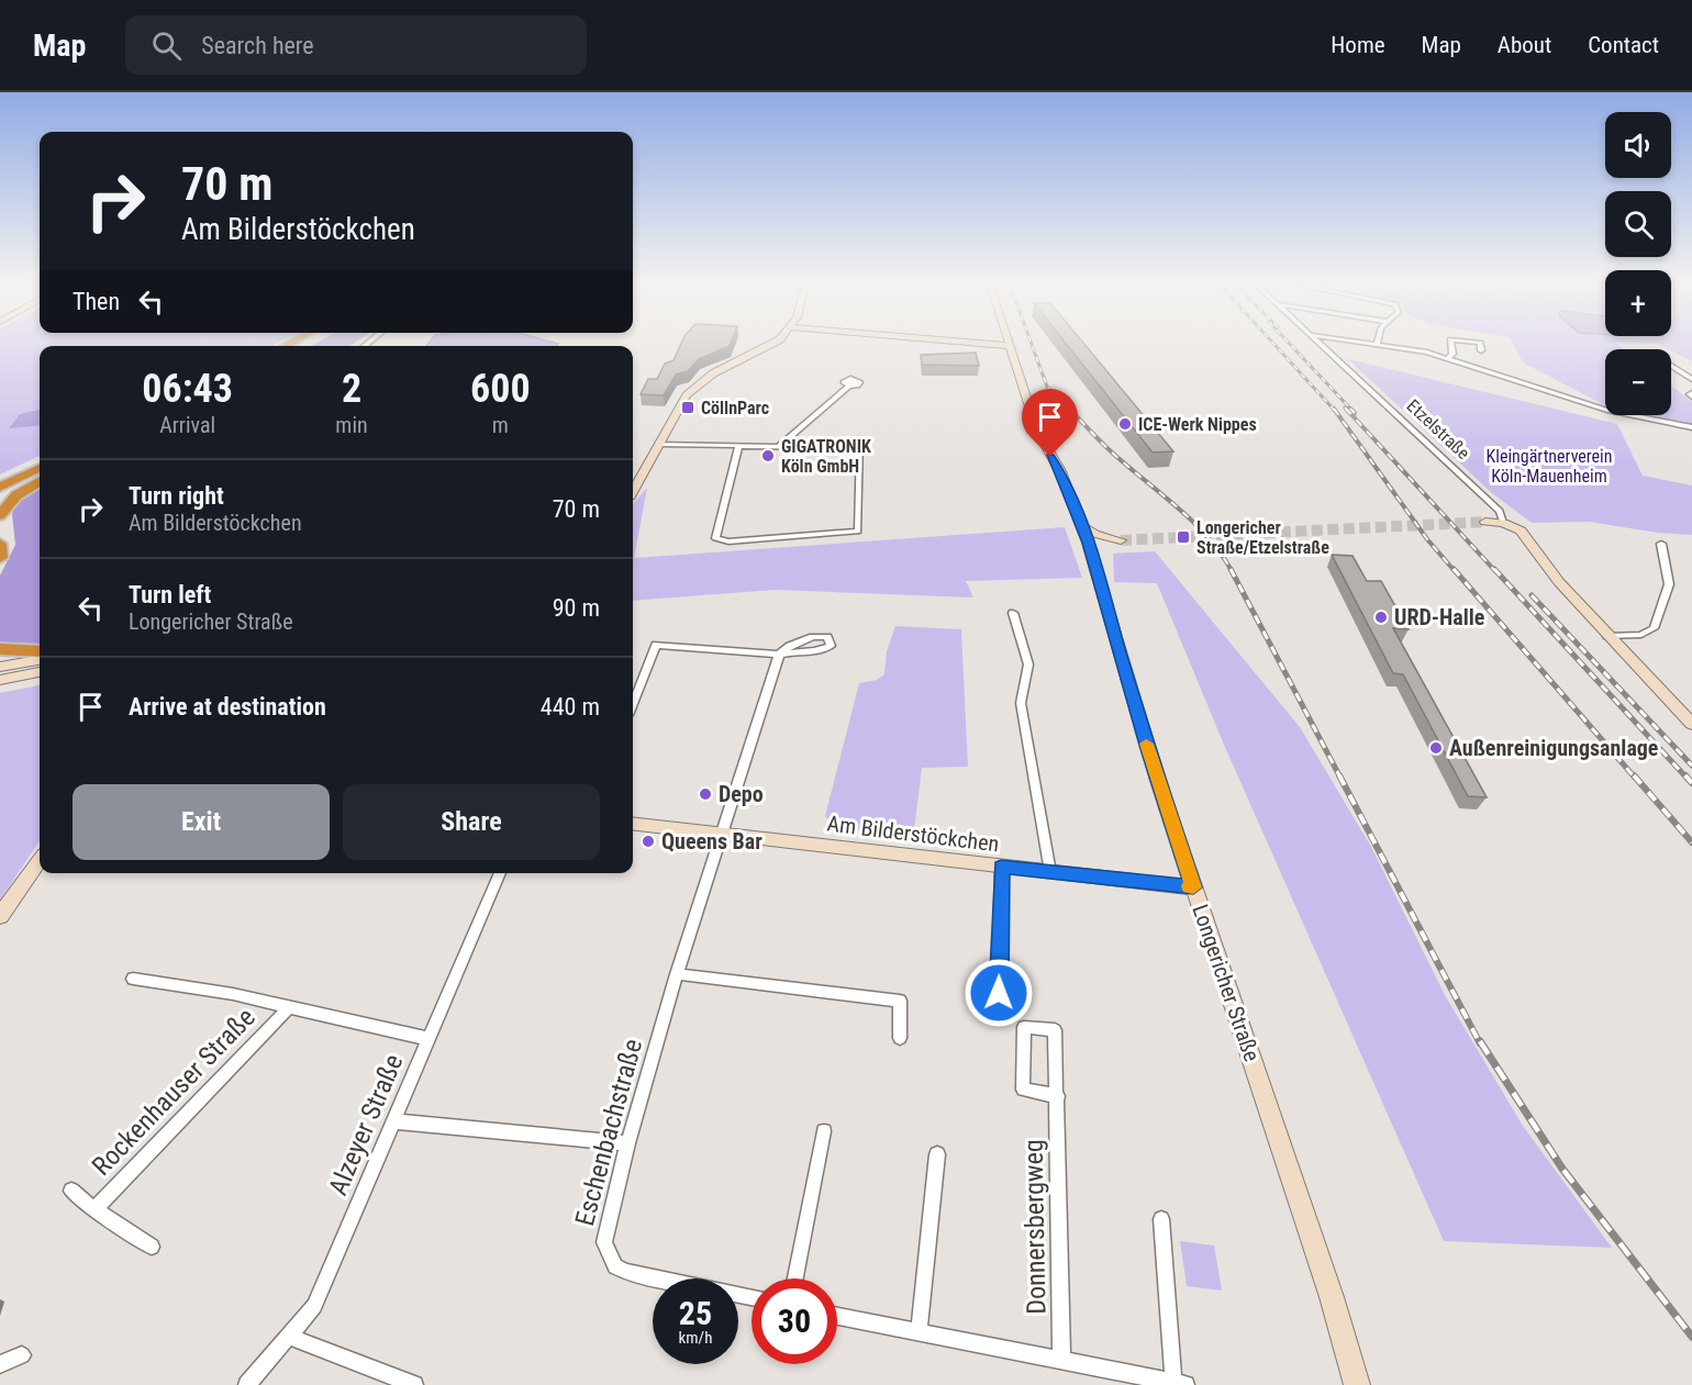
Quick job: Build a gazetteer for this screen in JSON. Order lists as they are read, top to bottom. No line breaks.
{"streets":{"street":["Etzelstraße","Am Bilderstöckchen","Longericher Straße","Rockenhauser Straße","Alzeyer Straße","Eschenbachstraße","Donnersbergweg"]},"crossings":[["Am Bilderstöckchen","Longericher Straße"],["Am Bilderstöckchen","Eschenbachstraße"],["Rockenhauser Straße","Alzeyer Straße"]],"parks":["Kleingärtnerverein Köln-Mauenheim"],"places":{"transit":["CöllnParc","Longericher Straße/Etzelstraße"],"other":["ICE-Werk Nippes","GIGATRONIK Köln GmbH","URD-Halle","Außenreinigungsanlage","Depo","Queens Bar"]},"page":{"header":"Map","search":"Search here","nav":["Home","Map","About","Contact"],"map_buttons":["+","−"],"turn":["70 m","Am Bilderstöckchen"],"then":"Then","eta":["06:43","Arrival","2","min","600","m"],"list":[{"name":"Turn right","note":"Am Bilderstöckchen","value":"70 m"},{"name":"Turn left","note":"Longericher Straße","value":"90 m"},{"name":"Arrive at destination","value":"440 m"}],"buttons":["Exit","Share"],"speed":"25 km/h","limit":"30"}}
